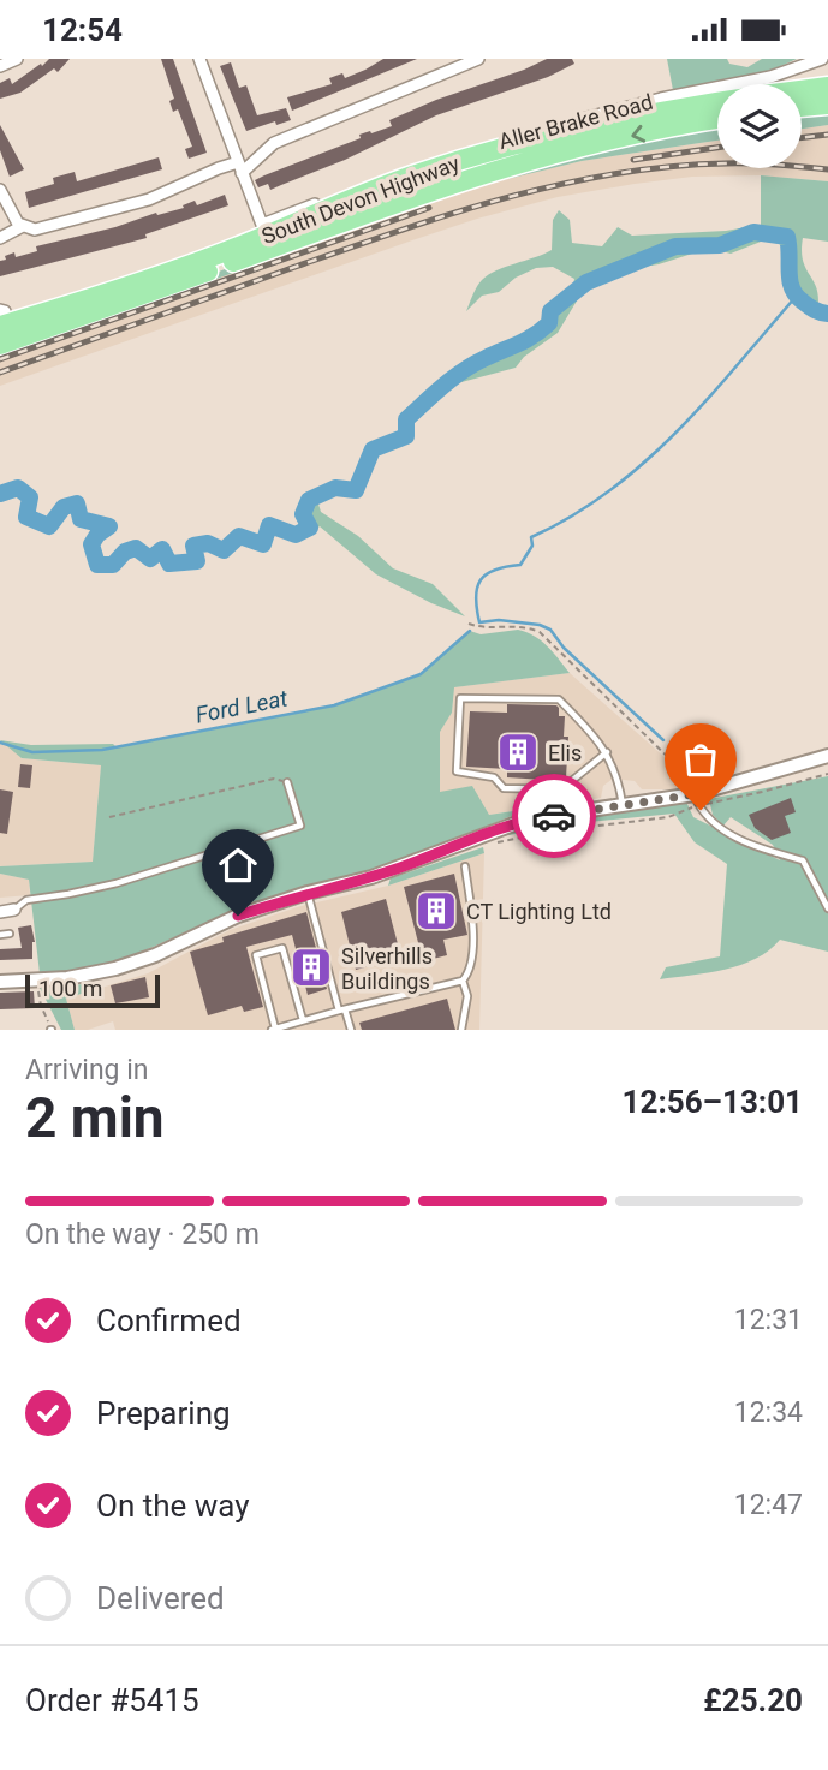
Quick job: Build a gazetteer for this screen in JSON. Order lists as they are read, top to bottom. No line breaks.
{"streets":{"highway":["South Devon Highway"],"street":["Aller Brake Road"]},"water":["Ford Leat"],"places":{"building":["Elis","CT Lighting Ltd","Silverhills Buildings"]},"scale_bar":"100 m","page":{"status":"12:54","scale":"100 m","heading":["2 min","Arriving in","12:56–13:01"],"panel":["Order #5415","£25.20"],"bar":"On the way · 250 m","list":[["Confirmed","12:31"],["Preparing","12:34"],["On the way","12:47"],"Delivered"]}}
